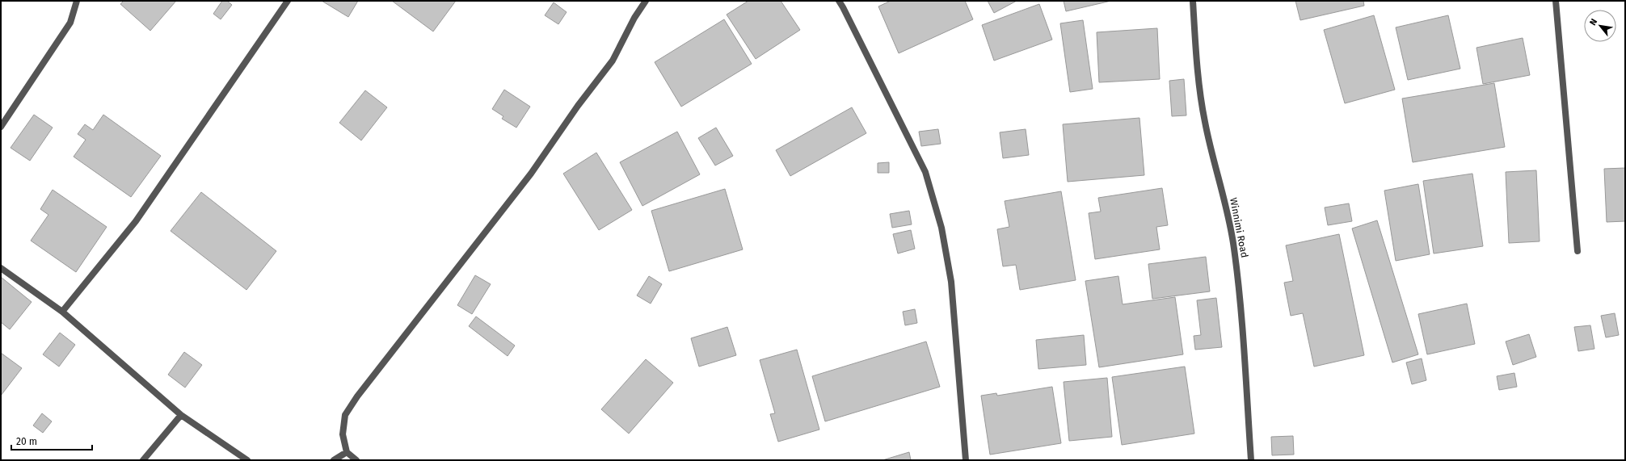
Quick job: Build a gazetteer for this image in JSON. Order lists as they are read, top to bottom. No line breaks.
{"streets":{"street":["Winnimi Road"]},"scale_bar":"20 m","north":"top left"}
